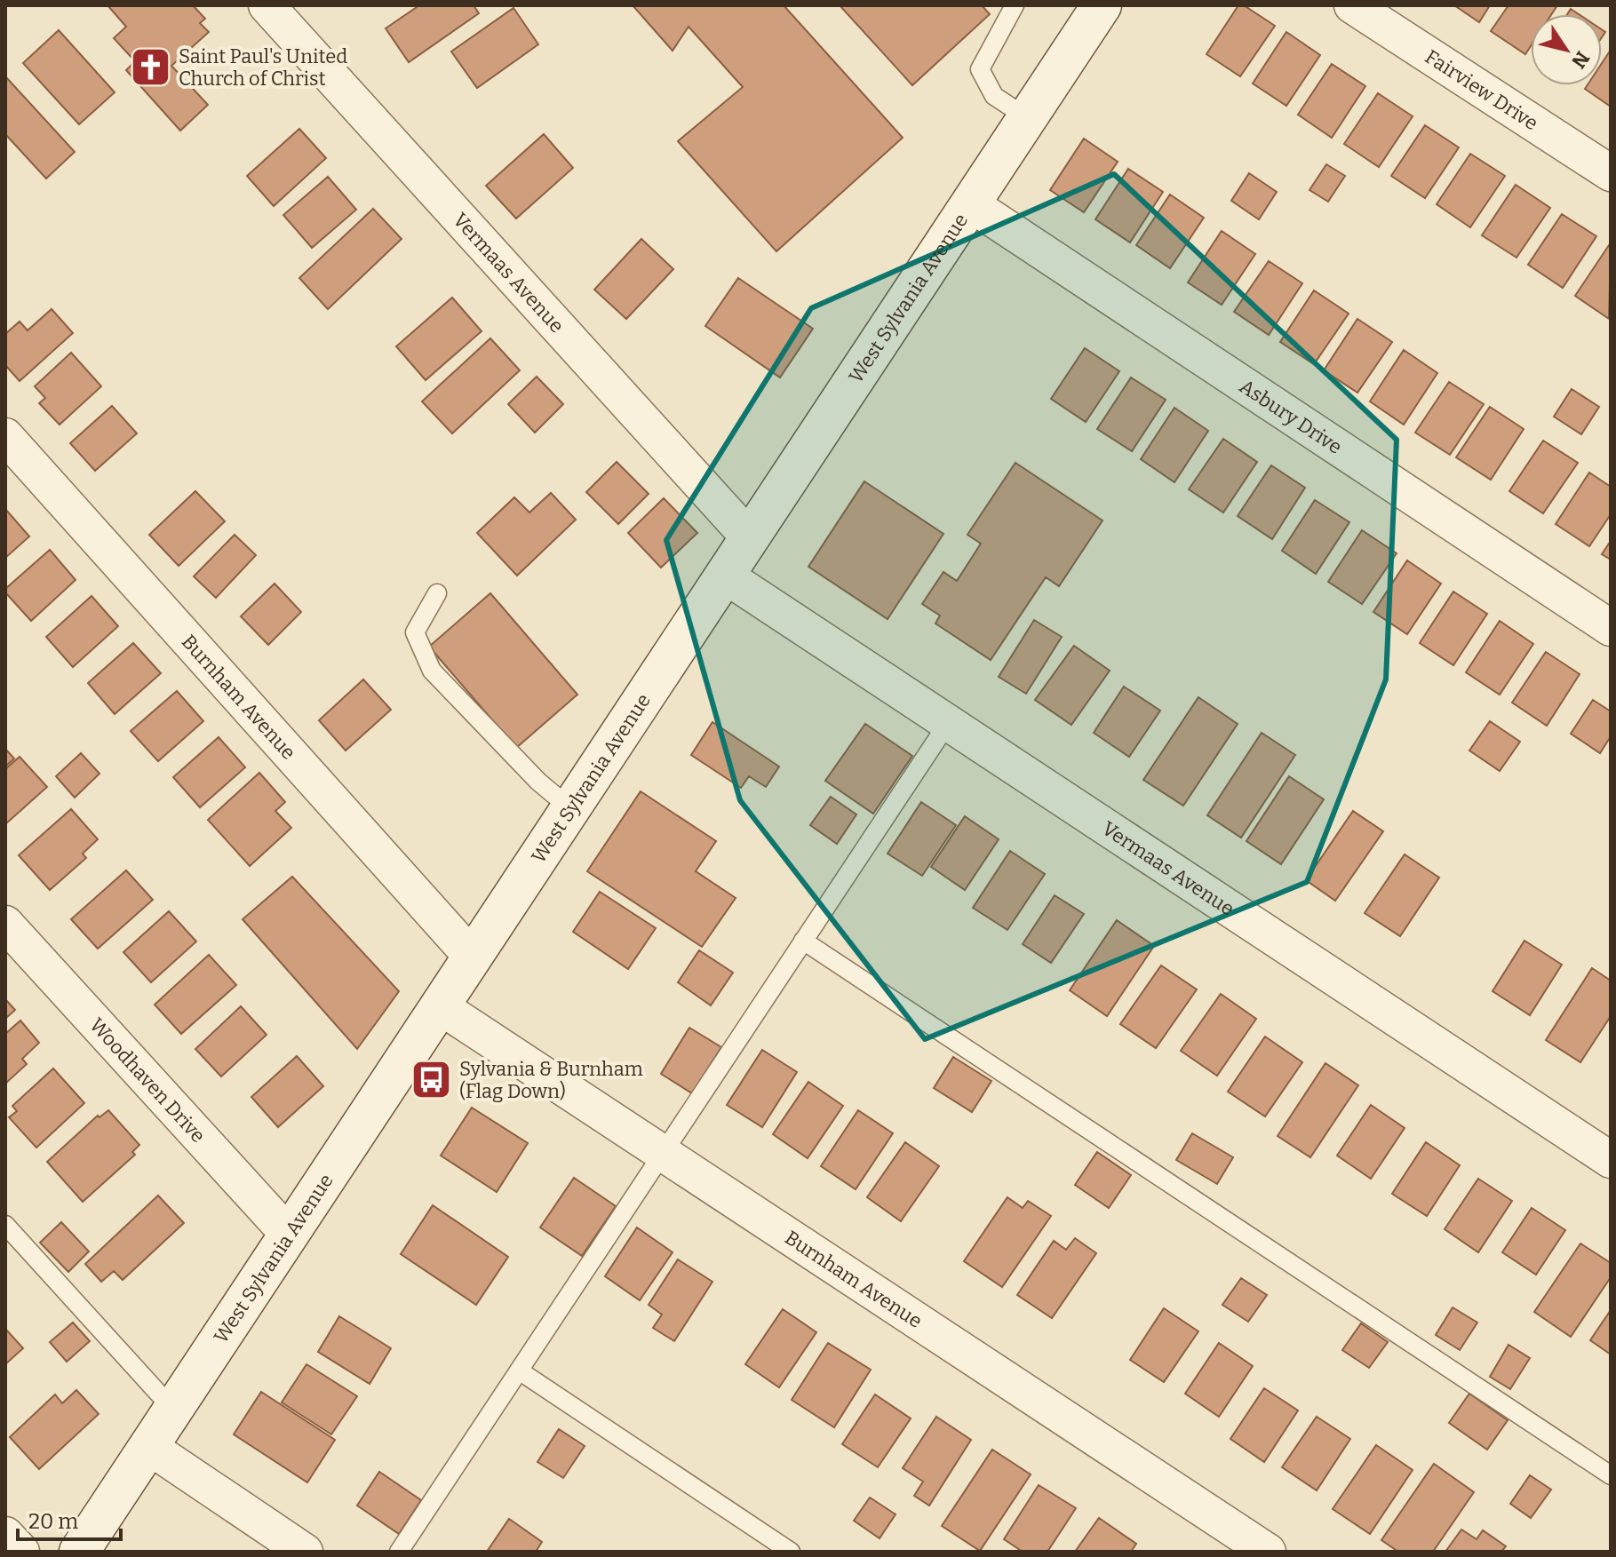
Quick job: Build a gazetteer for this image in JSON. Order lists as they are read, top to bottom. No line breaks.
{"streets":{"main road":["West Sylvania Avenue"],"street":["Fairview Drive","Vermaas Avenue","Asbury Drive","Burnham Avenue","Woodhaven Drive"]},"crossings":[["Vermaas Avenue","West Sylvania Avenue"],["West Sylvania Avenue","Asbury Drive"],["West Sylvania Avenue","Burnham Avenue"],["West Sylvania Avenue","Woodhaven Drive"]],"places":{"church":["Saint Paul's United Church of Christ"],"bus stop":["Sylvania & Burnham (Flag Down)"]},"scale_bar":"20 m","north":"bottom right"}
